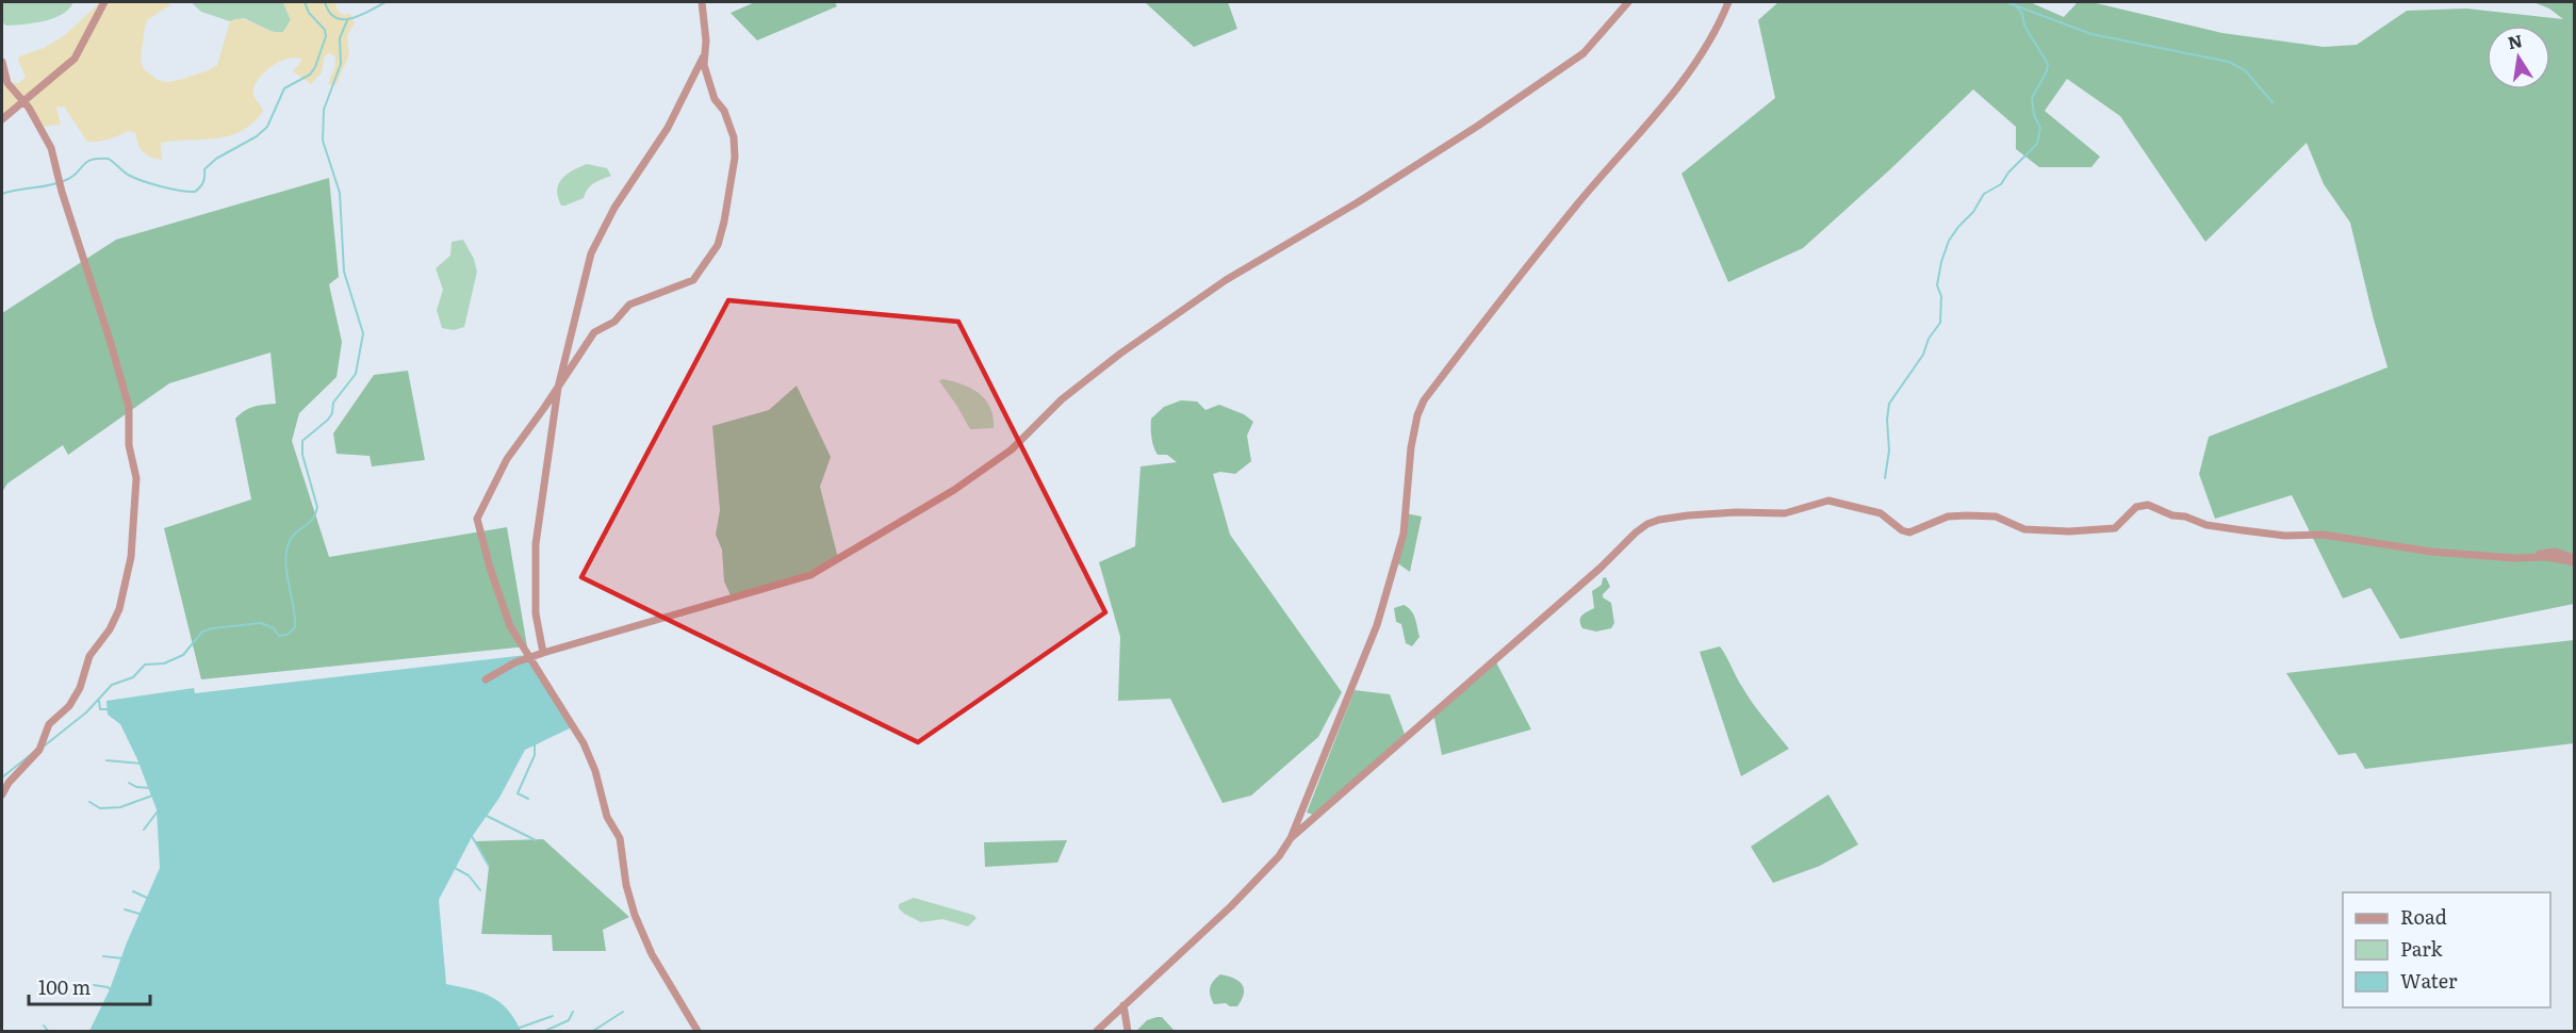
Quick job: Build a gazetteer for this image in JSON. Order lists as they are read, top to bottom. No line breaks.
{"legend":["Road","Park","Water"],"scale_bar":"100 m","north":"top"}
